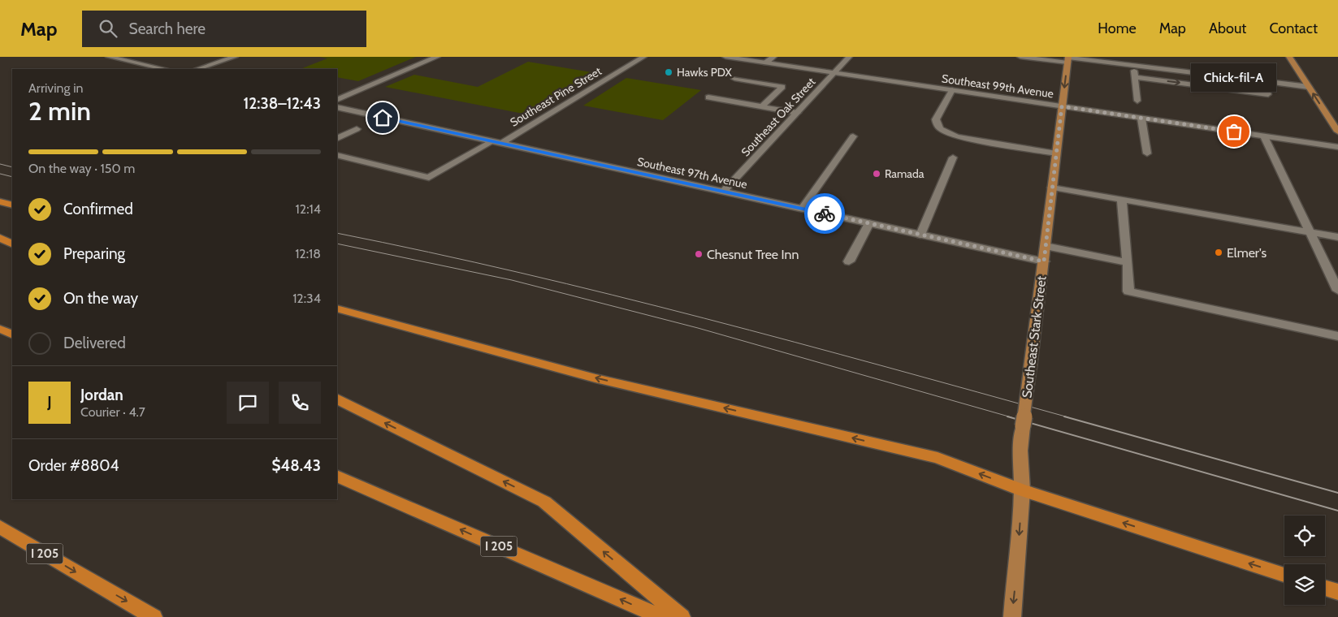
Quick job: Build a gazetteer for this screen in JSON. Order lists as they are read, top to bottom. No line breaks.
{"streets":{"highway":["I 205"],"main road":["Southeast Stark Street"],"street":["Southeast 99th Avenue","Southeast Pine Street","Southeast Oak Street","Southeast 97th Avenue"]},"crossings":[["Southeast 99th Avenue","Southeast Oak Street"],["Southeast 99th Avenue","Southeast Stark Street"],["Southeast Pine Street","Southeast 97th Avenue"],["Southeast Oak Street","Southeast 97th Avenue"],["Southeast 97th Avenue","Southeast Stark Street"]],"places":["Hawks PDX","Chick-fil-A","Ramada","Elmer's","Chesnut Tree Inn"],"page":{"header":"Map","search":"Search here","nav":["Home","Map","About","Contact"],"bubble":"Chick-fil-A","heading":["2 min","Arriving in","12:38–12:43"],"panel":["Jordan","Courier · 4.7","Order #8804","$48.43"],"bar":"On the way · 150 m","list":[["Confirmed","12:14"],["Preparing","12:18"],["On the way","12:34"],"Delivered"],"round":"J"}}
